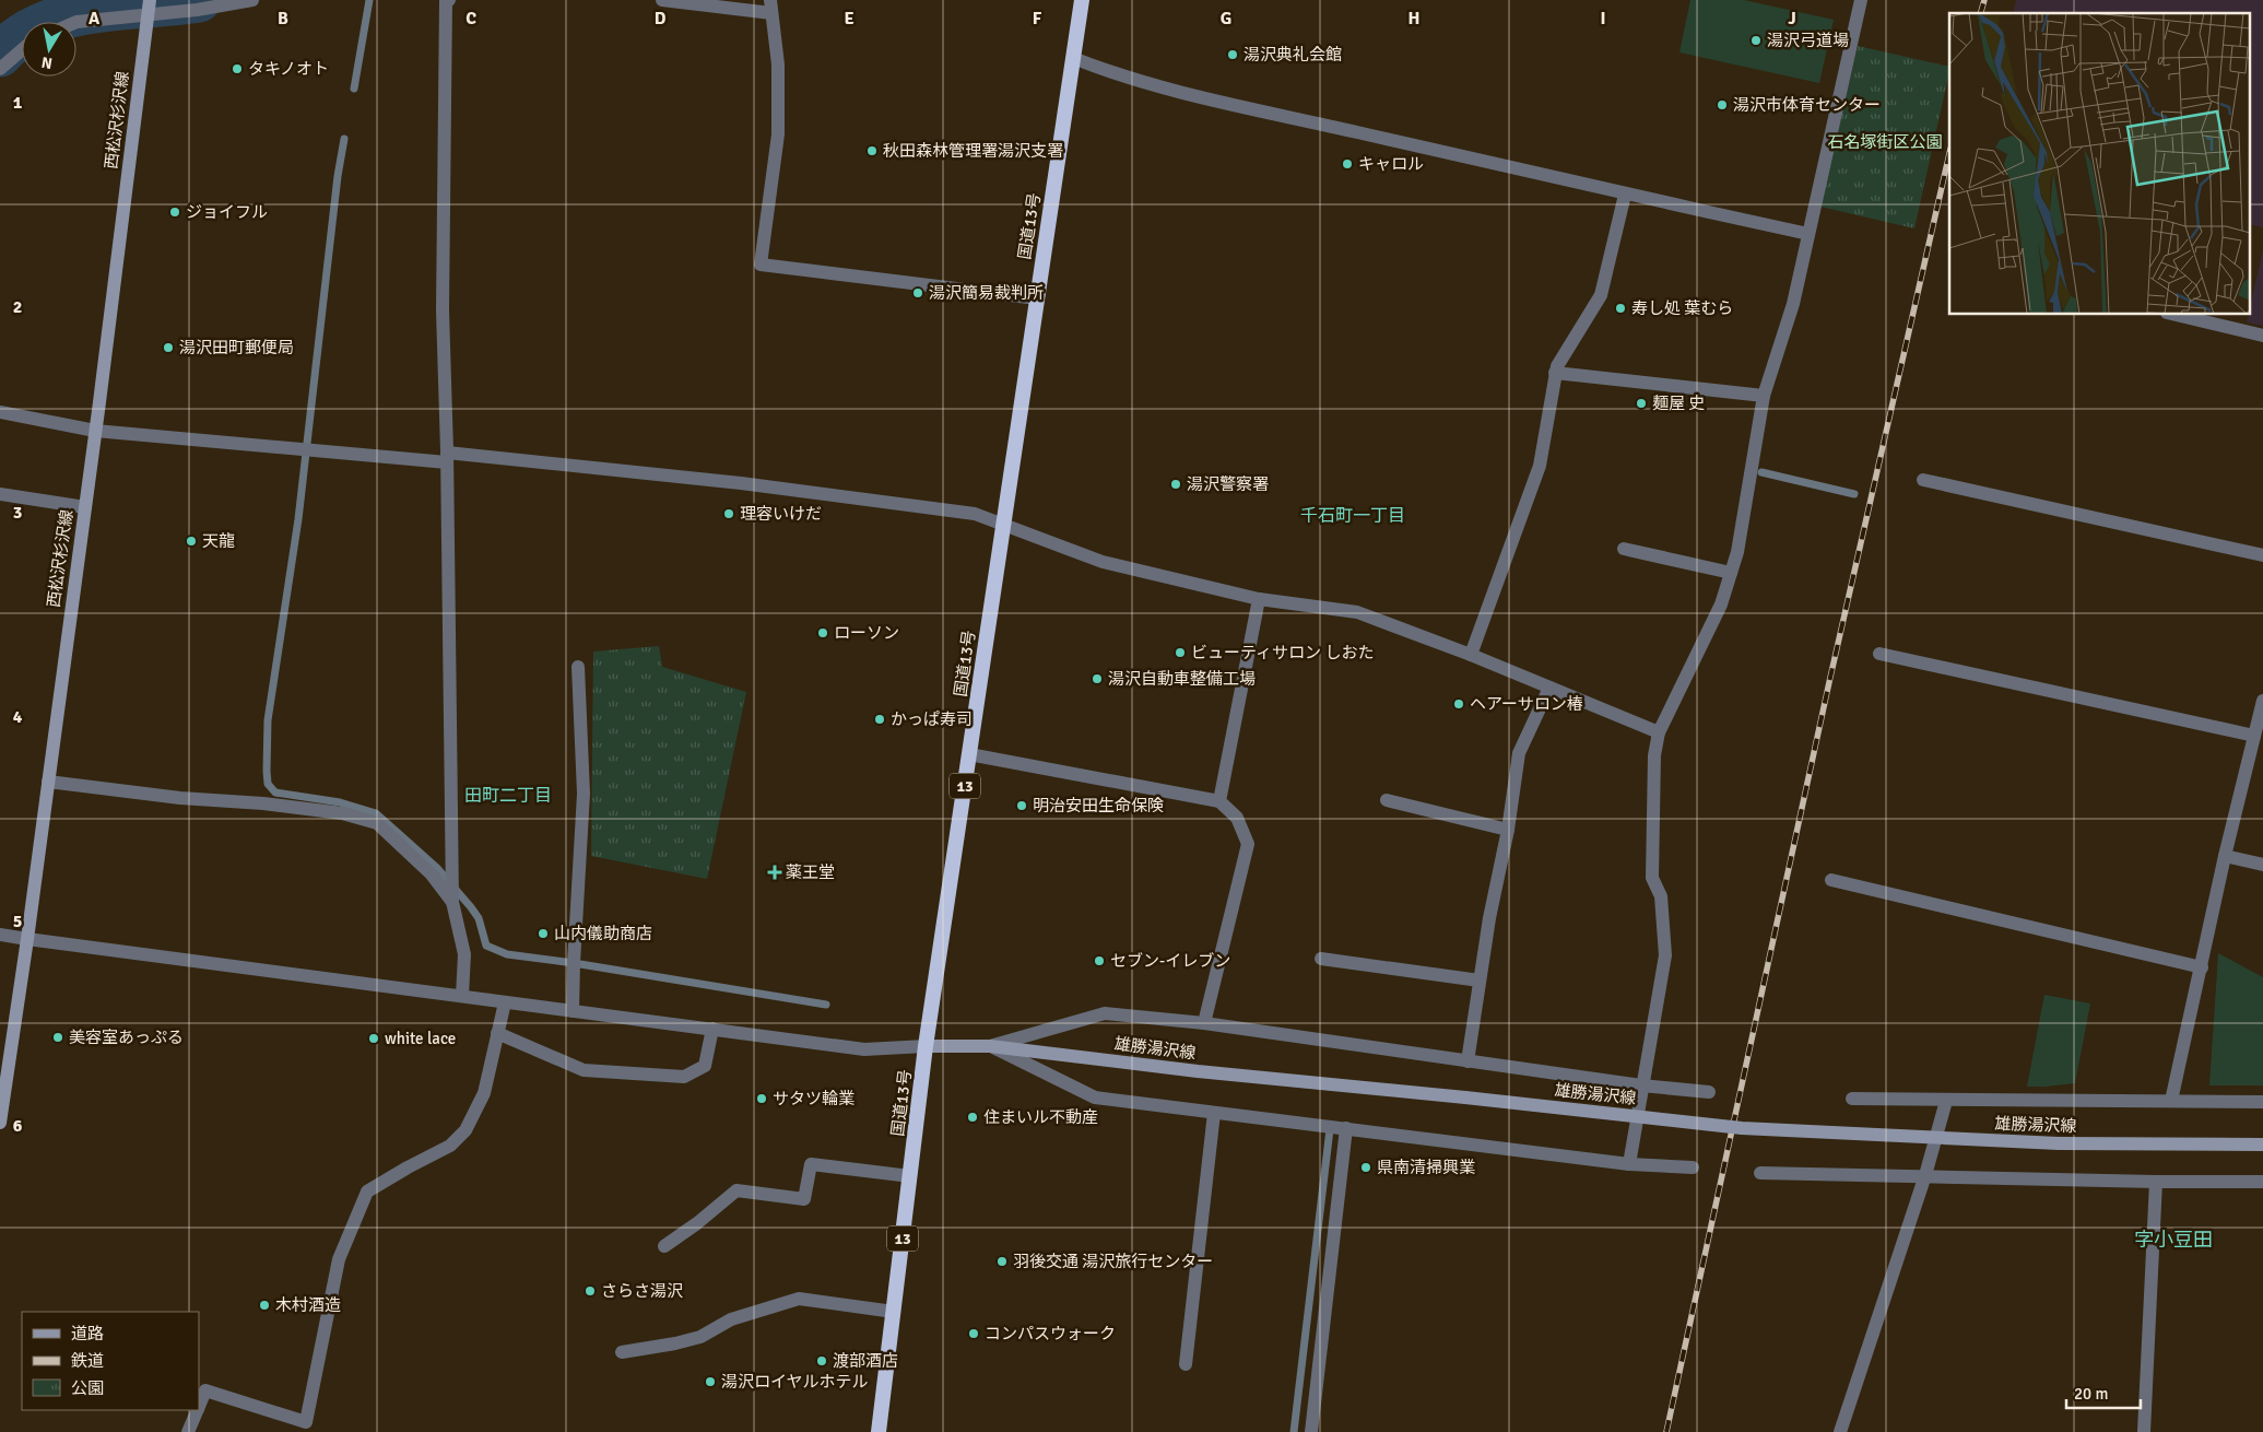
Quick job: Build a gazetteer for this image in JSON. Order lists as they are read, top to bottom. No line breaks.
{"streets":{"highway":["国道13号","13"],"main road":["西松沢杉沢線","雄勝湯沢線"]},"crossings":[["国道13号","雄勝湯沢線"]],"districts":["千石町一丁目","田町二丁目","字小豆田"],"parks":["石名塚街区公園"],"places":{"other":["湯沢弓道場","湯沢典礼会館","タキノオト","湯沢市体育センター","秋田森林管理署湯沢支署","キャロル","ジョイフル","湯沢簡易裁判所","寿し処 葉むら","湯沢田町郵便局","麺屋 史","湯沢警察署","理容いけだ","天龍","ローソン","ビューティサロン しおた","湯沢自動車整備工場","ヘアーサロン椿","かっぱ寿司","明治安田生命保険","山内儀助商店","セブン-イレブン","美容室あっぷる","white lace","サタツ輪業","住まいル不動産","県南清掃興業","羽後交通 湯沢旅行センター","さらさ湯沢","木村酒造","コンパスウォーク","渡部酒店","湯沢ロイヤルホテル"],"health":["薬王堂"]},"legend":["道路","鉄道","公園"],"scale_bar":"20 m","north":"bottom","grid":{"columns":["A","B","C","D","E","F","G","H","I","J"],"rows":["1","2","3","4","5","6"]}}
